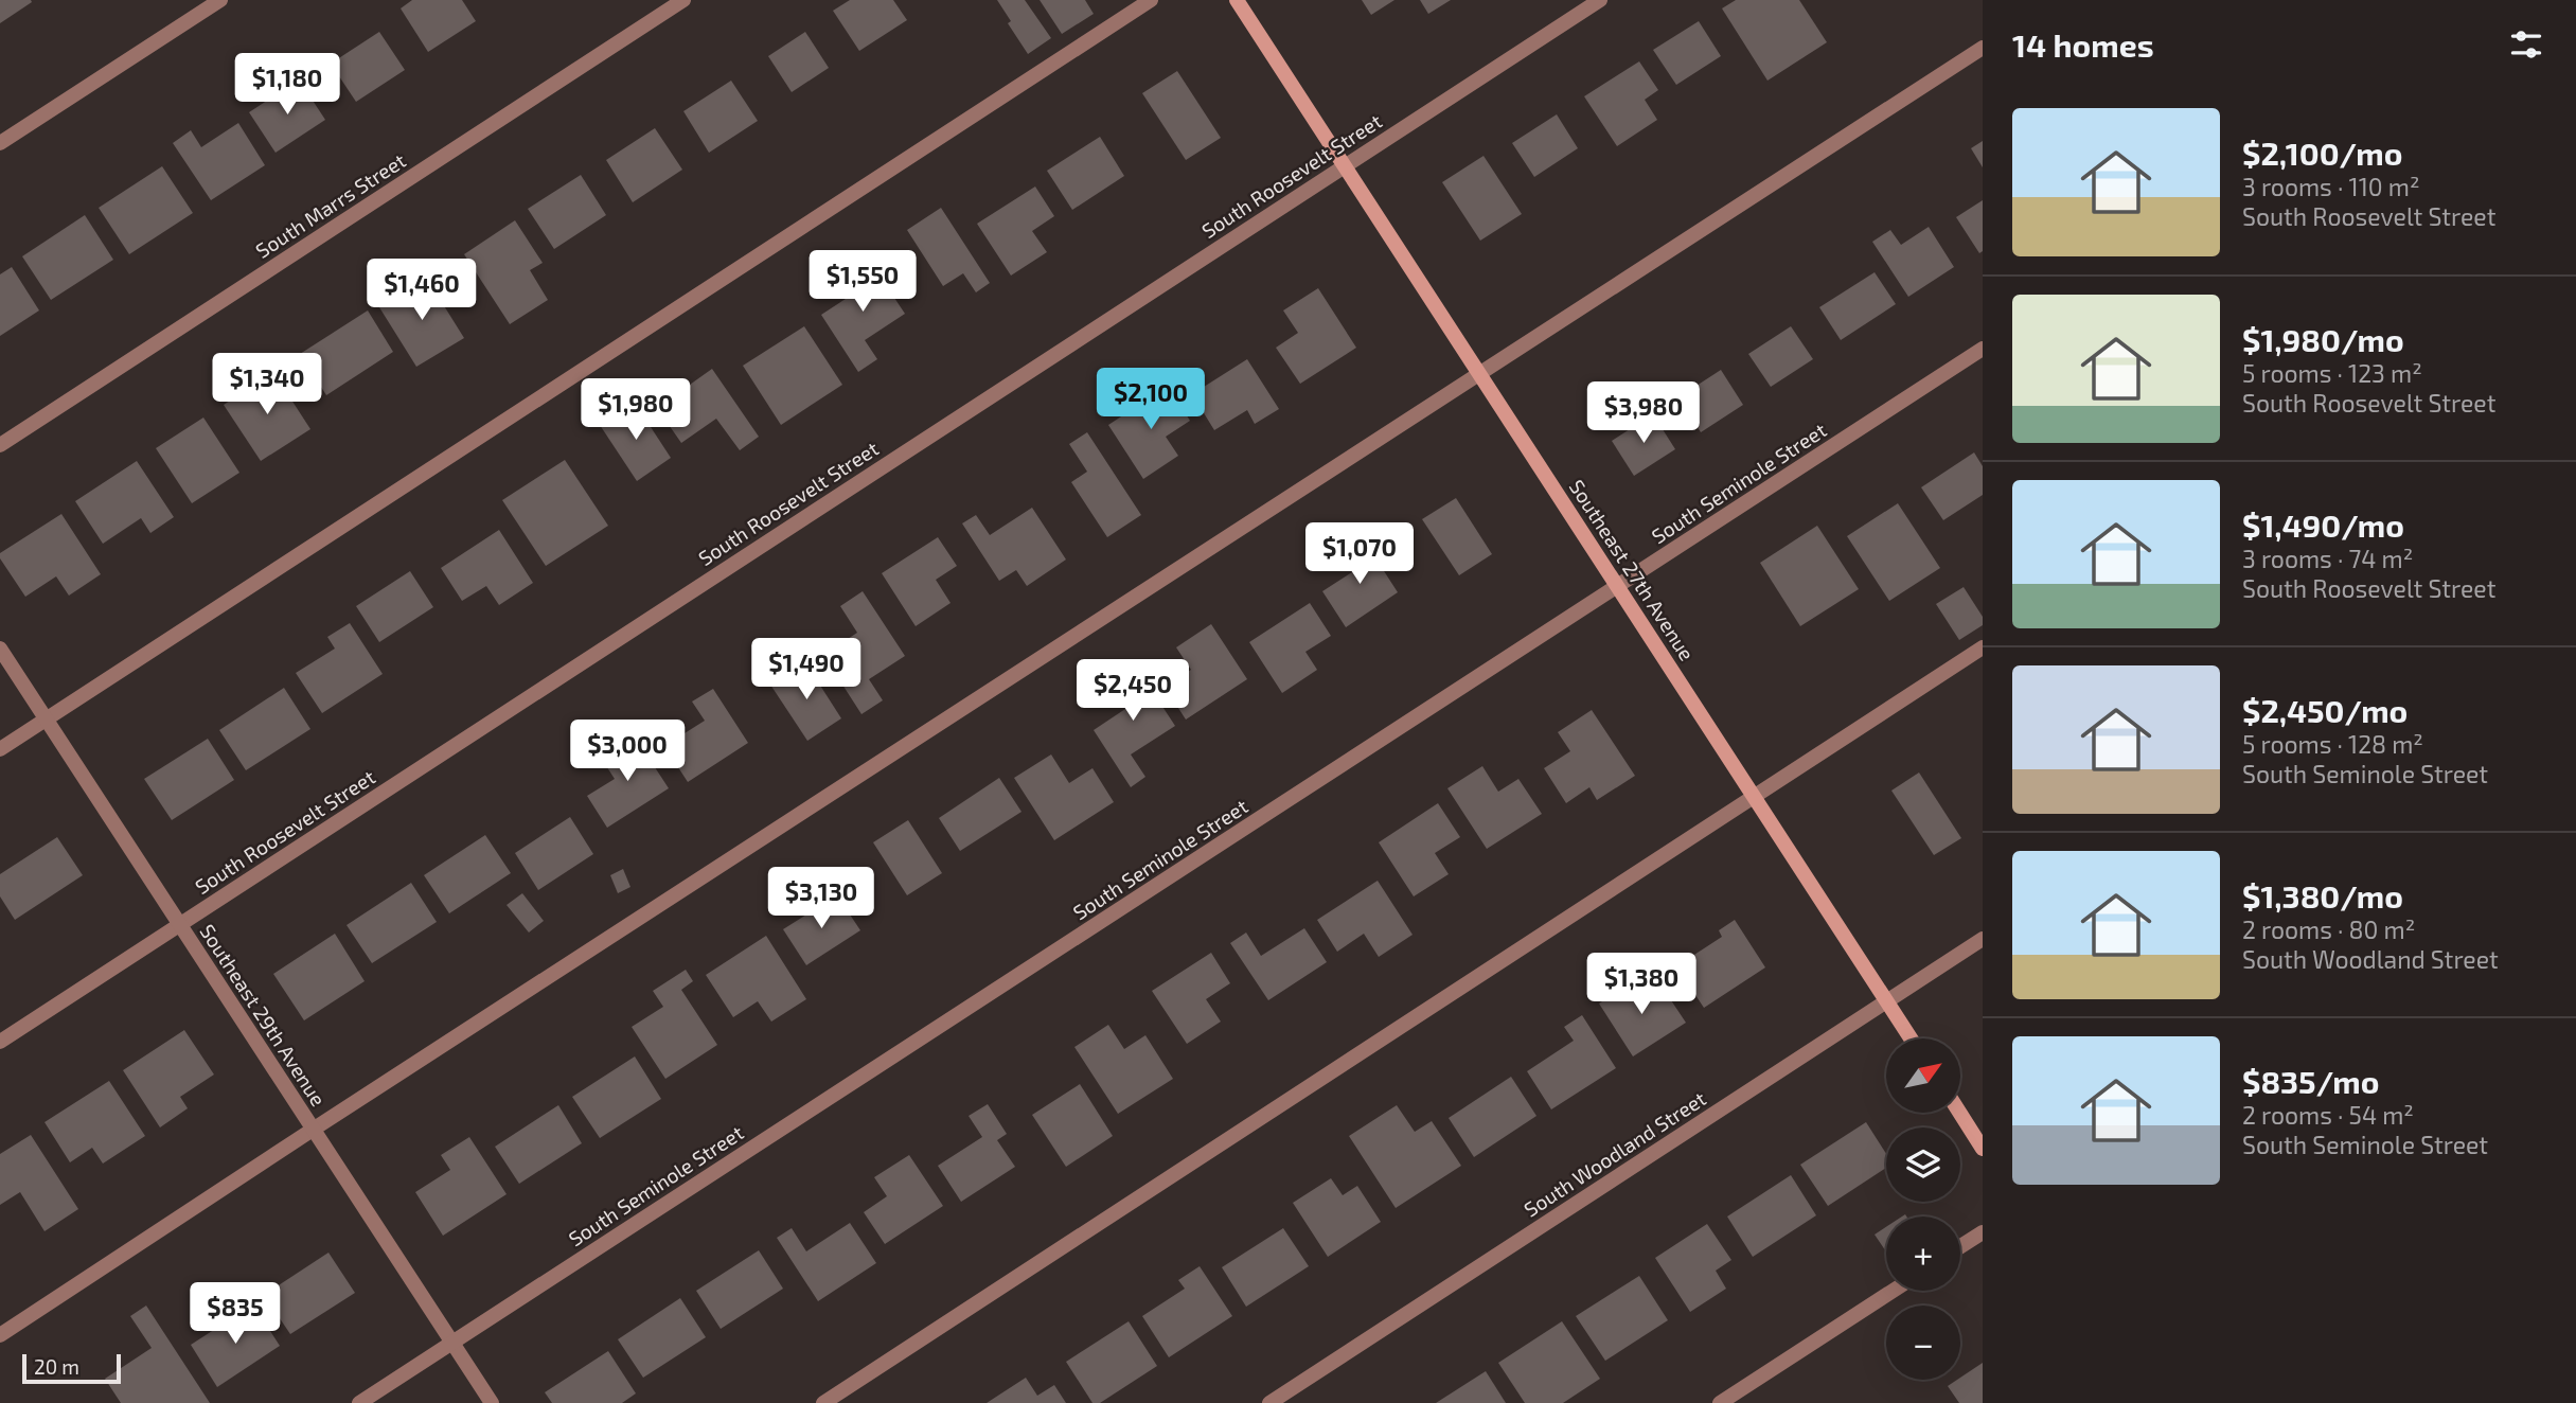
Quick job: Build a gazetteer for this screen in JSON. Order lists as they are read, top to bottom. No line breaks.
{"streets":{"main road":["Southeast 27th Avenue"],"street":["South Roosevelt Street","South Marrs Street","South Seminole Street","Southeast 29th Avenue","South Woodland Street"]},"crossings":[["South Roosevelt Street","Southeast 27th Avenue"],["South Roosevelt Street","Southeast 29th Avenue"],["South Seminole Street","Southeast 27th Avenue"],["South Seminole Street","Southeast 29th Avenue"],["Southeast 27th Avenue","South Woodland Street"]],"scale_bar":"20 m","north":"top right","page":{"heading":"14 homes","price":["$1,180","$1,550","$1,460","$1,340","$2,100","$1,980","$3,980","$1,070","$1,490","$2,450","$3,000","$3,130","$1,380","$835"],"list":[{"name":"$2,100/mo","note":"3 rooms · 110 m² · South Roosevelt Street"},{"name":"$1,980/mo","note":"5 rooms · 123 m² · South Roosevelt Street"},{"name":"$1,490/mo","note":"3 rooms · 74 m² · South Roosevelt Street"},{"name":"$2,450/mo","note":"5 rooms · 128 m² · South Seminole Street"},{"name":"$1,380/mo","note":"2 rooms · 80 m² · South Woodland Street"},{"name":"$835/mo","note":"2 rooms · 54 m² · South Seminole Street"}],"map_buttons":["+","−"],"scale":"20 m"}}
